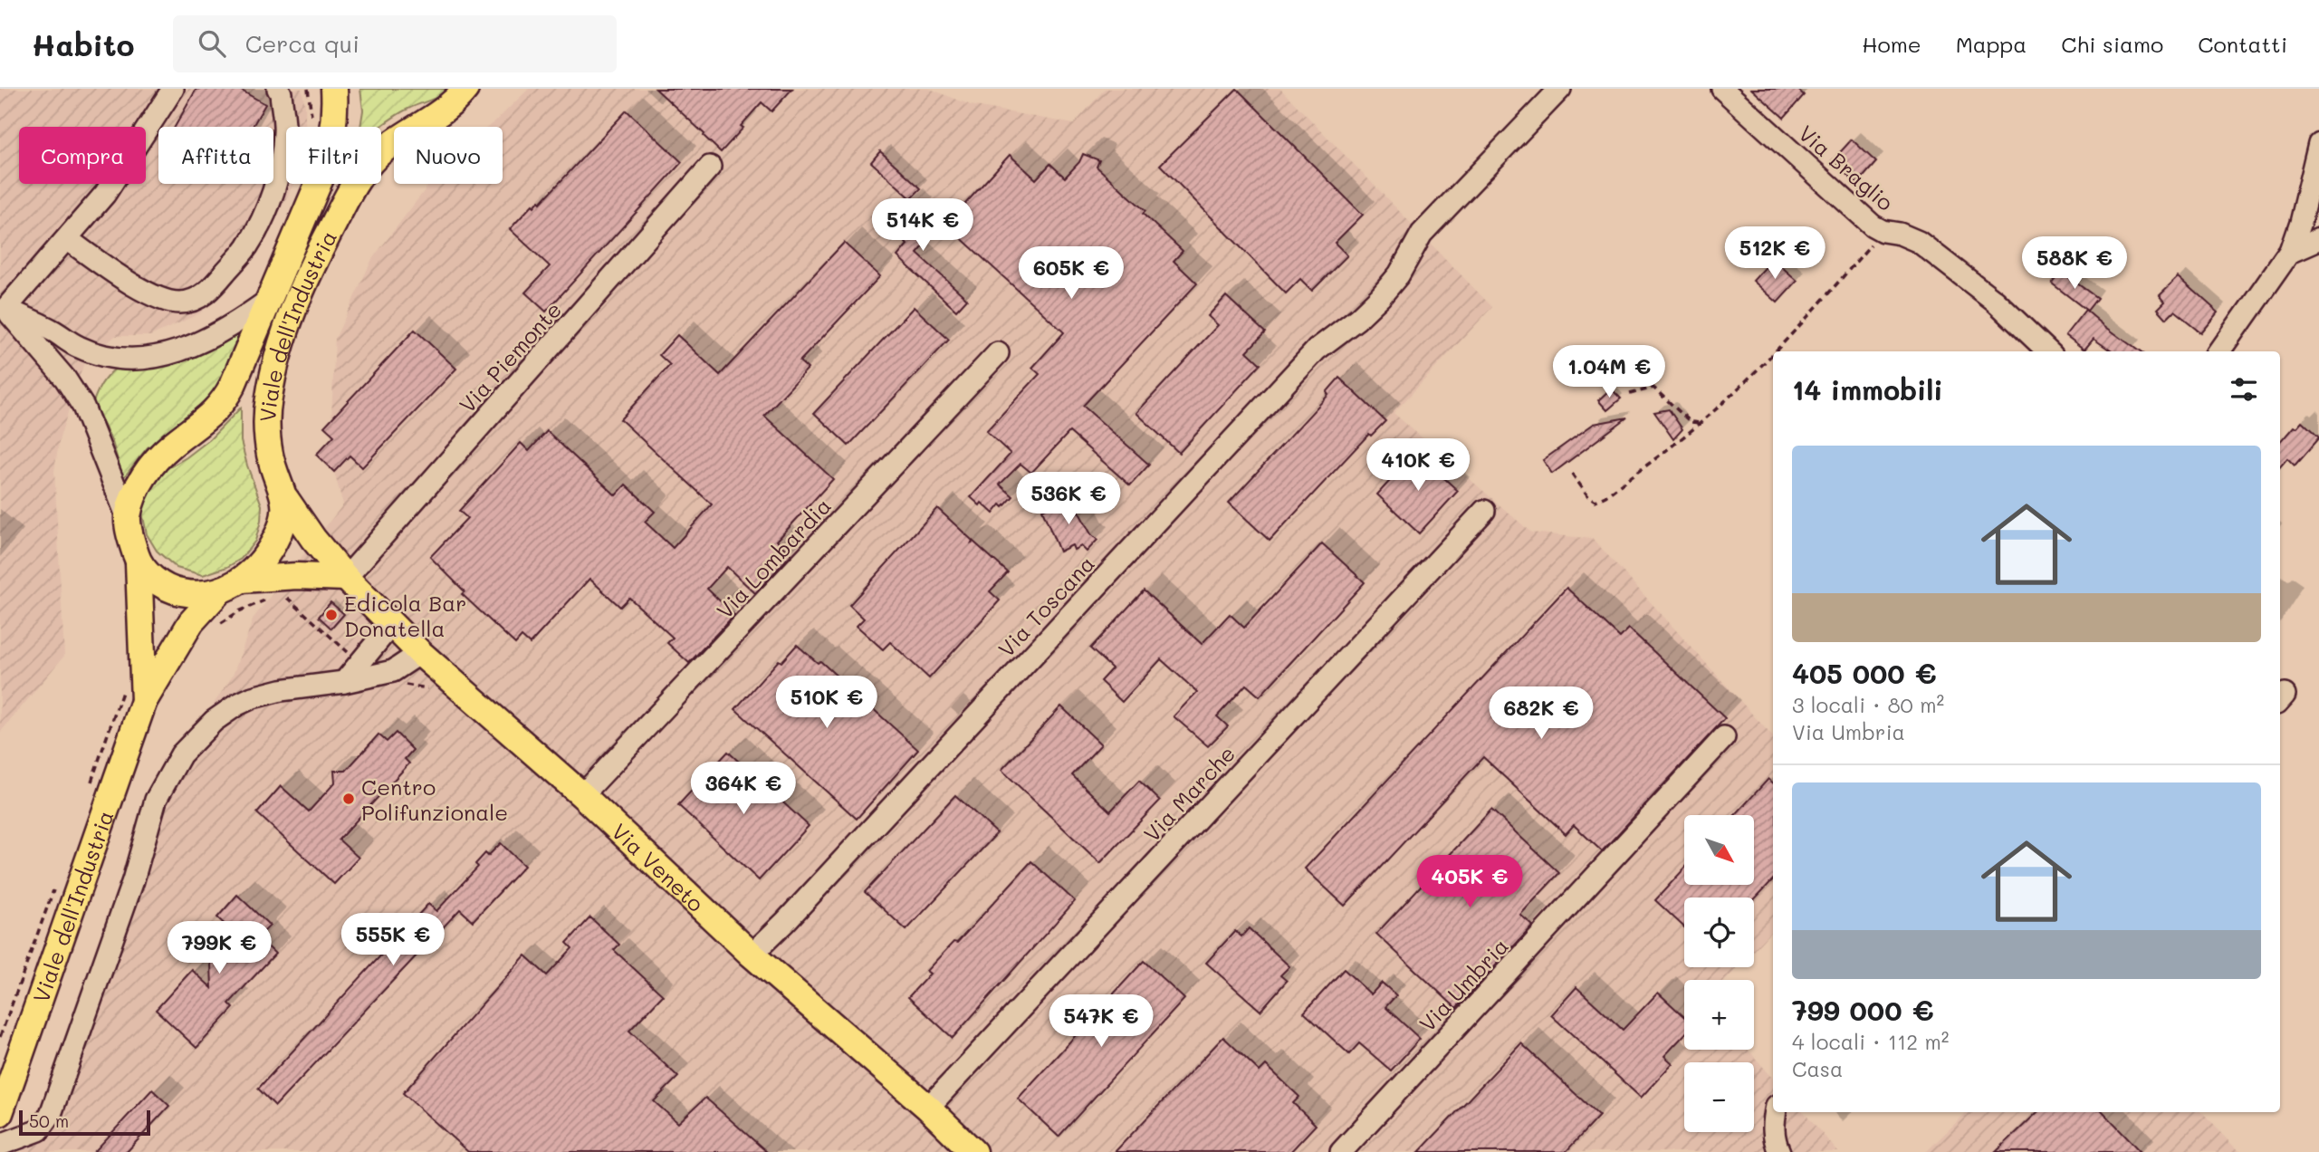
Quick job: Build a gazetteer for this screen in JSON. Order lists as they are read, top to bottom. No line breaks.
{"streets":{"main road":["Viale dell'Industria","Via Veneto"],"street":["Via Braglio","Via Piemonte","Via Lombardia","Via Toscana","Via Marche","Via Umbria"]},"crossings":[["Viale dell'Industria","Via Veneto"],["Via Piemonte","Via Veneto"],["Via Lombardia","Via Veneto"],["Via Toscana","Via Veneto"],["Via Marche","Via Veneto"]],"places":["Edicola Bar Donatella","Centro Polifunzionale"],"scale_bar":"50 m","north":"bottom right","page":{"header":"Habito","search":"Cerca qui","nav":["Home","Mappa","Chi siamo","Contatti"],"chip":["Compra","Affitta","Filtri","Nuovo"],"price":["514K €","512K €","588K €","605K €","1.04M €","410K €","536K €","510K €","682K €","364K €","405K €","555K €","799K €","547K €"],"heading":"14 immobili","list":[{"name":"405 000 €","note":"3 locali · 80 m² · Via Umbria"},{"name":"799 000 €","note":"4 locali · 112 m² · Casa"}],"map_buttons":["+","−"],"scale":"50 m"}}
